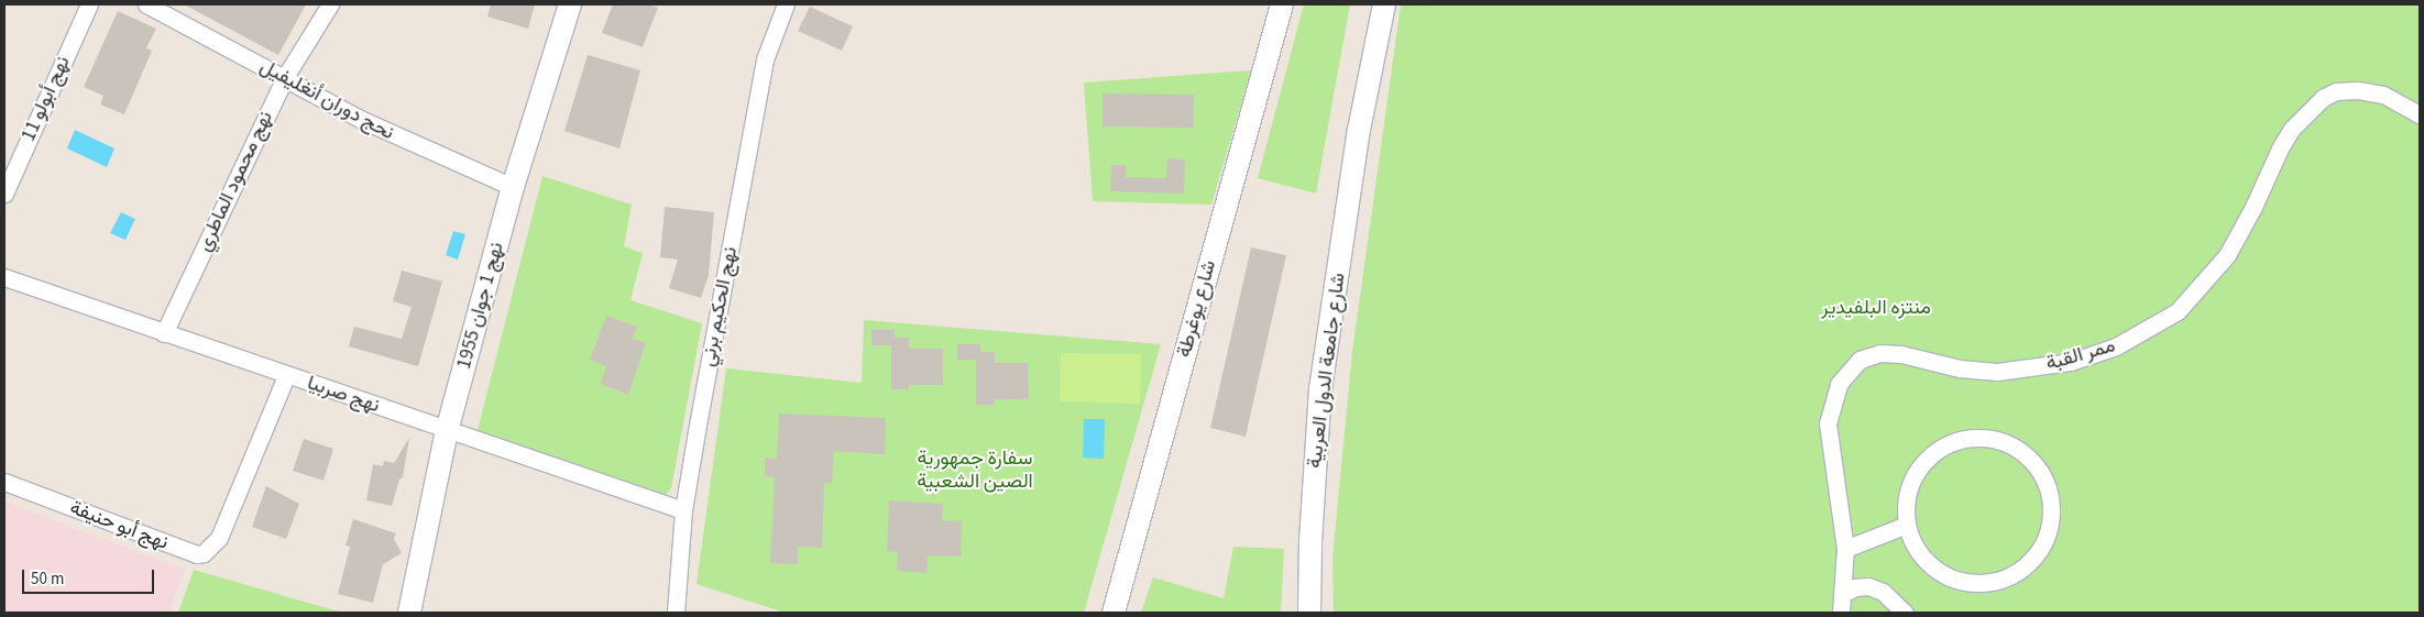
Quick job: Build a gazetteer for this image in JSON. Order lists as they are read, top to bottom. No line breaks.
{"streets":{"street":["نهج أبولو 11","نحج دوران أنغليفيل","نهج محمود الماطري","نهج 1 جوان 1955","نهج الحكيم برني","شارع يوغرطة","ممر القبة","شارع جامعة الدول العربية","نهج صربيا","نهج أبو حنيفة"]},"crossings":[["نحج دوران أنغليفيل","نهج محمود الماطري"],["نحج دوران أنغليفيل","نهج 1 جوان 1955"],["نهج محمود الماطري","نهج صربيا"],["نهج 1 جوان 1955","نهج صربيا"],["نهج الحكيم برني","نهج صربيا"],["نهج صربيا","نهج أبو حنيفة"]],"parks":["منتزه البلفيدير","سفارة جمهورية الصين الشعبية"],"scale_bar":"50 m"}
